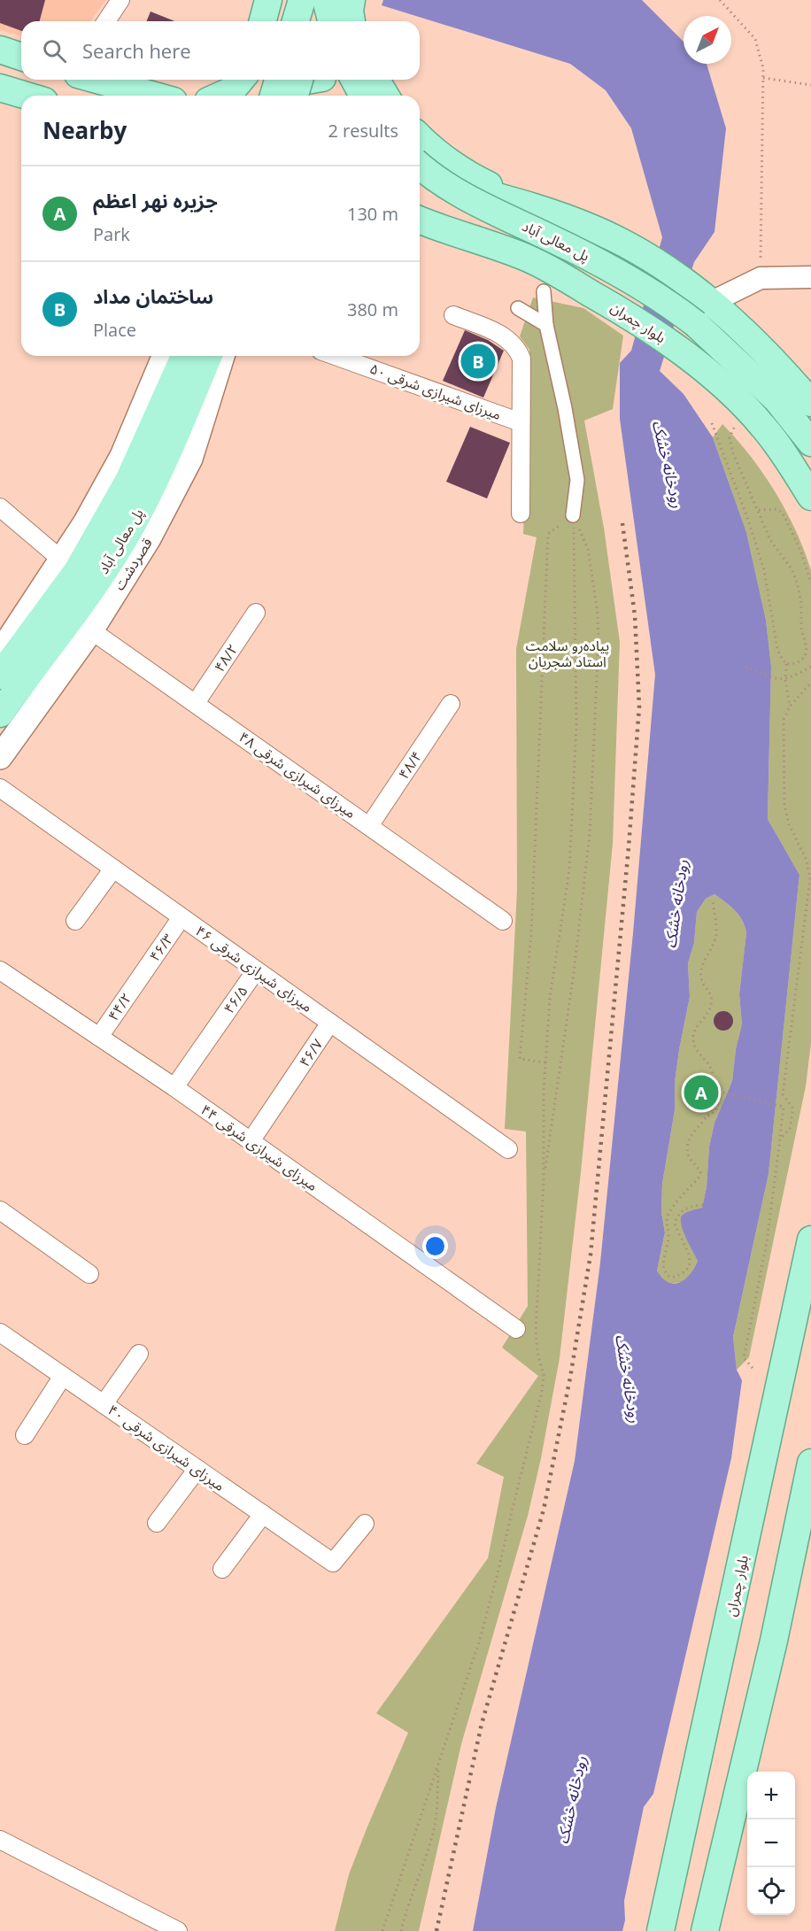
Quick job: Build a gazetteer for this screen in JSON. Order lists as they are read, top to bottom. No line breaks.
{"streets":{"main road":["پل معالی آباد","بلوار چمران","قصردشت"],"street":["۵۰ میرزای شیرازی شرقی","۴۸/۲","۴۸/۴","۴۸ میرزای شیرازی شرقی","۴۶/۳","۴۶ میرزای شیرازی شرقی","۴۶/۵","۴۴/۲","۴۶/۷","۴۴ میرزای شیرازی شرقی","۴۰ میرزای شیرازی شرقی"]},"crossings":[["قصردشت","۴۸ میرزای شیرازی شرقی"],["۴۸/۲","۴۸ میرزای شیرازی شرقی"],["۴۸/۴","۴۸ میرزای شیرازی شرقی"],["۴۶/۳","۴۶ میرزای شیرازی شرقی"],["۴۶/۳","۴۴/۲"],["۴۶ میرزای شیرازی شرقی","۴۶/۵"],["۴۶ میرزای شیرازی شرقی","۴۶/۷"],["۴۶/۵","۴۴ میرزای شیرازی شرقی"],["۴۴/۲","۴۴ میرزای شیرازی شرقی"],["۴۶/۷","۴۴ میرزای شیرازی شرقی"]],"water":["رودخانه خشک"],"parks":["پیاده‌رو سلامت استاد شجریان"],"north":"top right","page":{"search":"Search here","heading":["Nearby","2 results"],"list":[{"mark":"A","name":"جزیره نهر اعظم","note":"Park","value":"130 m"},{"mark":"B","name":"ساختمان مداد","note":"Place","value":"380 m"}],"pins":["B","A"],"map_buttons":["+","−"]}}
